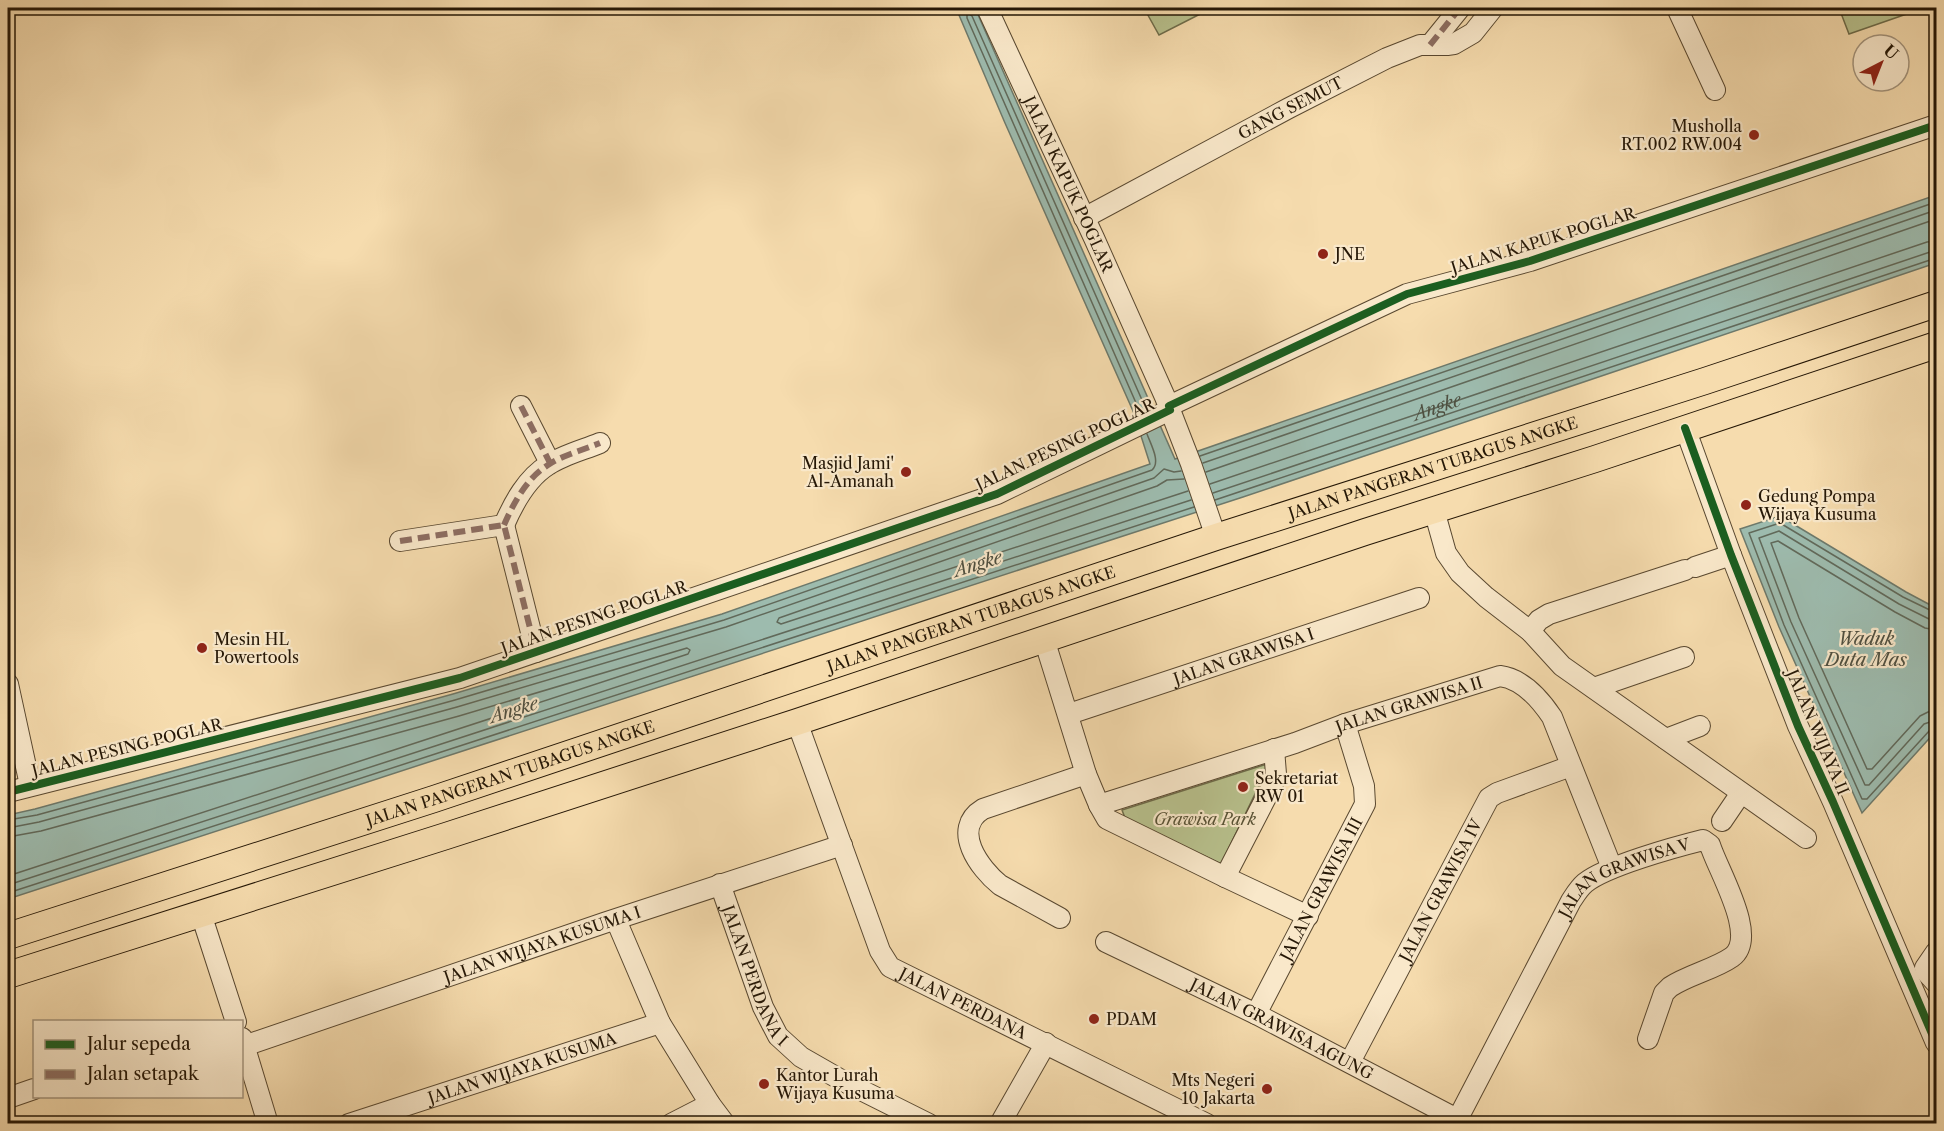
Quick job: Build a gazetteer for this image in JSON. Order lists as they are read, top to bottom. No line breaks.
{"streets":{"main road":["JALAN PANGERAN TUBAGUS ANGKE"],"street":["GANG SEMUT","JALAN KAPUK POGLAR","JALAN PESING POGLAR","JALAN GRAWISA I","JALAN GRAWISA II","JALAN WIJAYA II","JALAN GRAWISA V","JALAN GRAWISA III","JALAN GRAWISA IV","JALAN WIJAYA KUSUMA I","JALAN PERDANA I","JALAN PERDANA","JALAN GRAWISA AGUNG","JALAN WIJAYA KUSUMA"]},"crossings":[["GANG SEMUT","JALAN KAPUK POGLAR"],["JALAN KAPUK POGLAR","JALAN PESING POGLAR"],["JALAN GRAWISA II","JALAN GRAWISA V"],["JALAN GRAWISA II","JALAN GRAWISA III"],["JALAN GRAWISA II","JALAN GRAWISA IV"],["JALAN GRAWISA V","JALAN GRAWISA AGUNG"],["JALAN GRAWISA III","JALAN GRAWISA AGUNG"],["JALAN GRAWISA IV","JALAN GRAWISA AGUNG"],["JALAN WIJAYA KUSUMA I","JALAN PERDANA I"],["JALAN WIJAYA KUSUMA I","JALAN PERDANA"]],"water":["Angke","Waduk Duta Mas"],"parks":["Grawisa Park"],"places":["Musholla RT.002 RW.004","JNE","Masjid Jami' Al-Amanah","Gedung Pompa Wijaya Kusuma","Mesin HL Powertools","Sekretariat RW 01","PDAM","Kantor Lurah Wijaya Kusuma","Mts Negeri 10 Jakarta"],"legend":["Jalur sepeda","Jalan setapak"],"north":"top right"}
